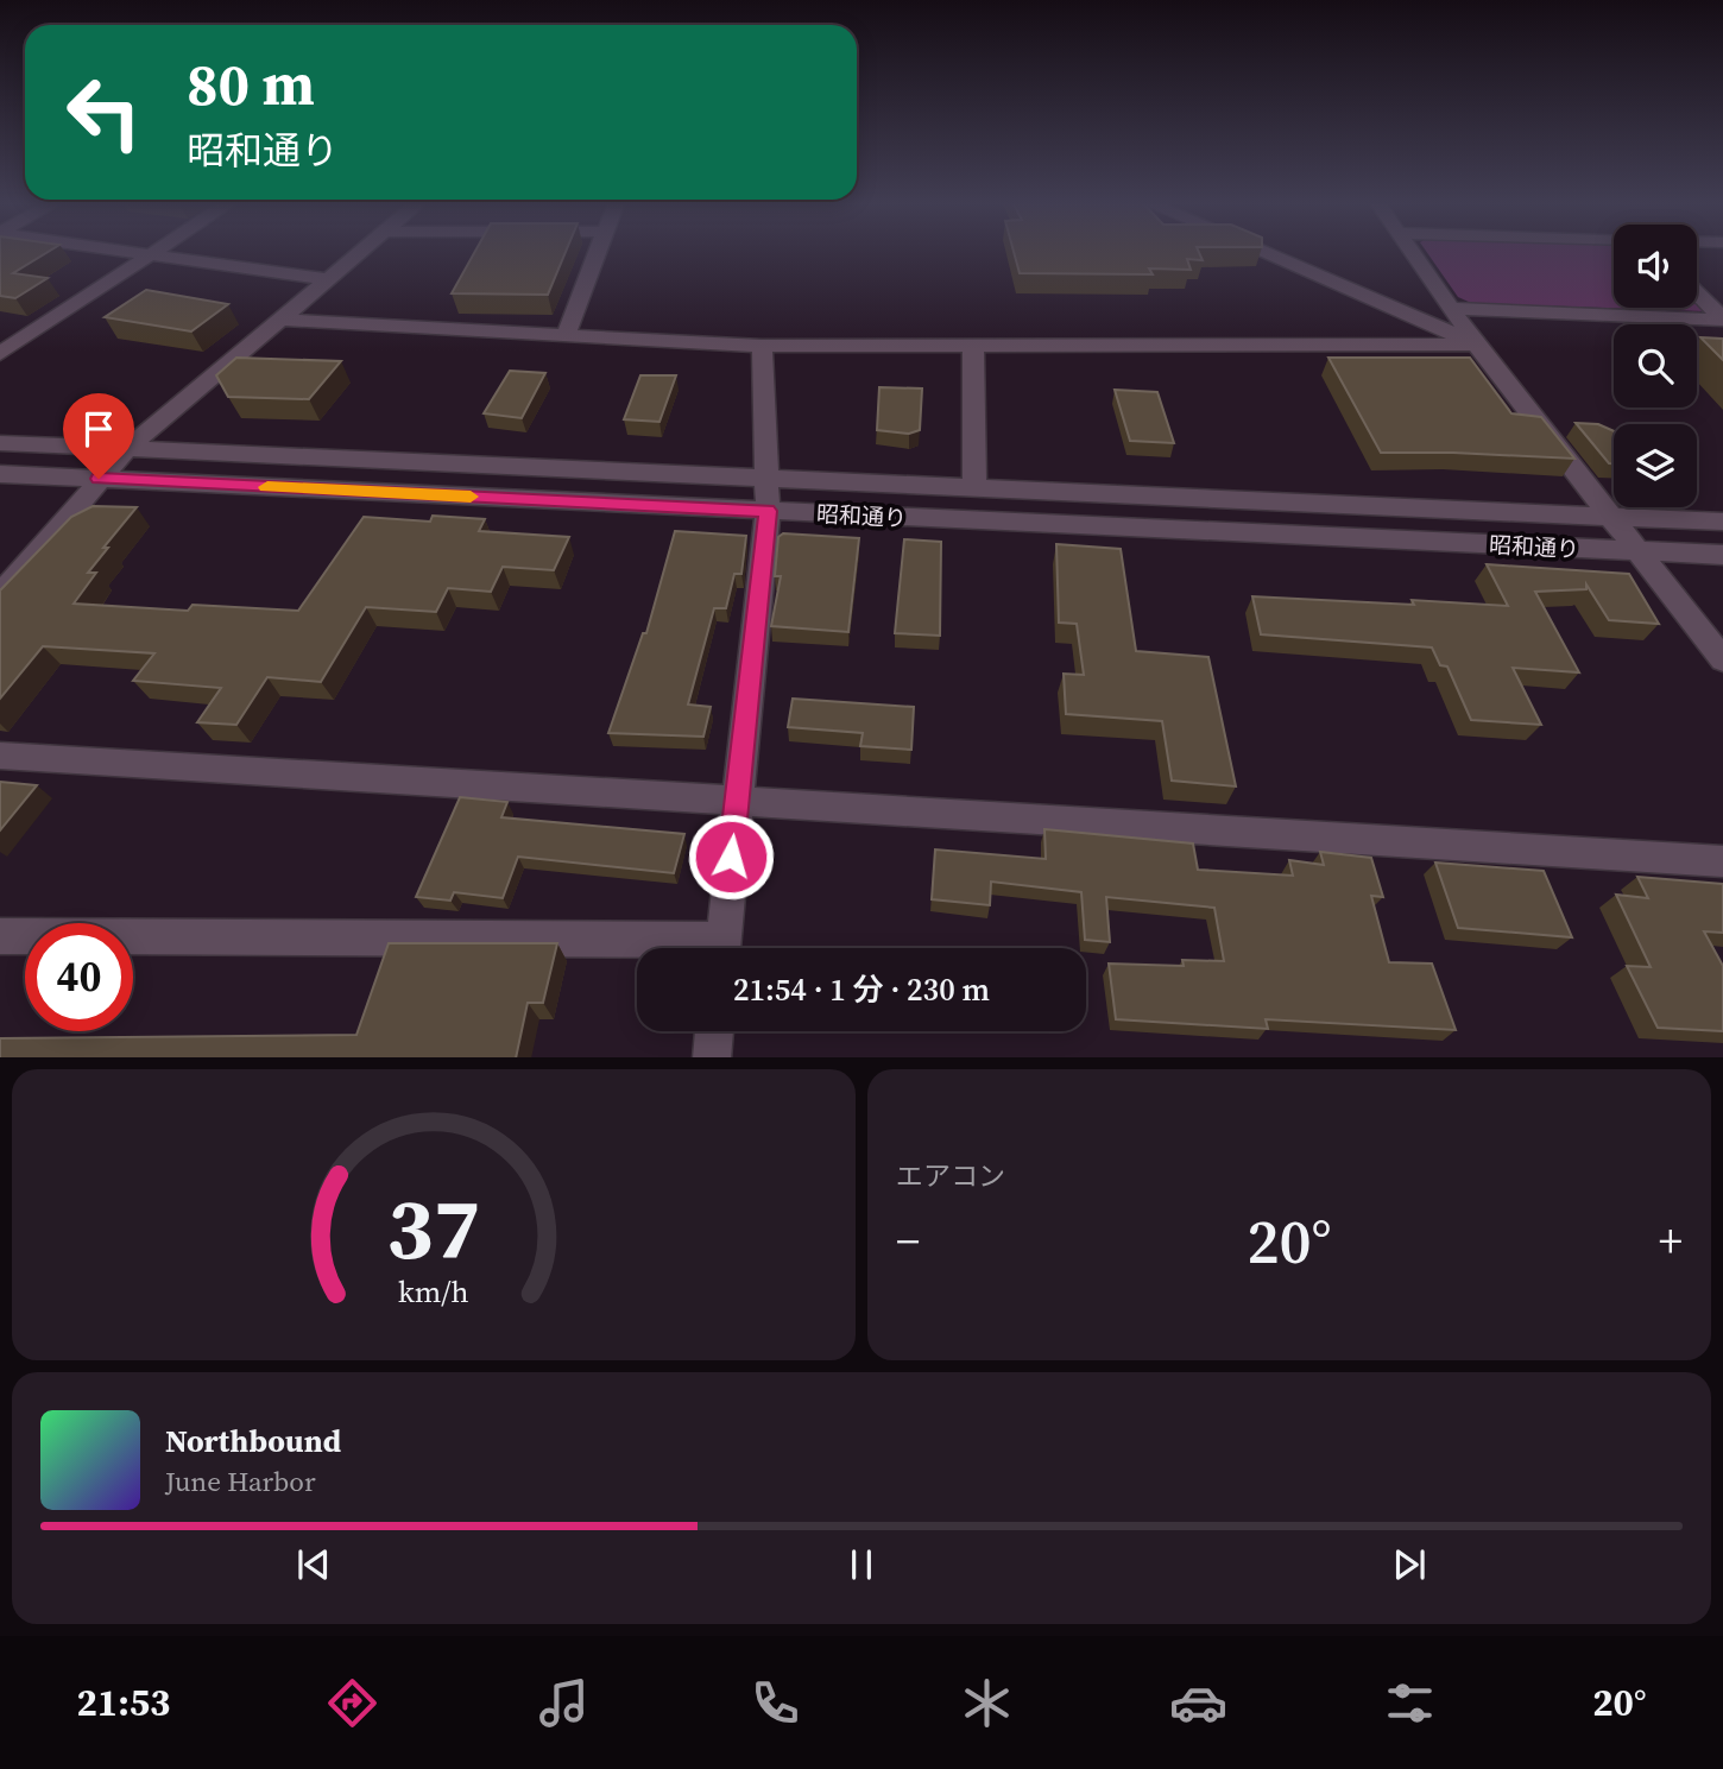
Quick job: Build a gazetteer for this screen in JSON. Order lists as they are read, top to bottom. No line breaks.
{"streets":{"street":["昭和通り"]},"page":{"turn":["80 m","昭和通り"],"limit":"40","trip":"21:54 · 1 分 · 230 m","tile":"エアコン","heat":["−","20°","+"],"song":["Northbound","June Harbor"],"tabs":["21:53","20°"],"gauge":["37","km/h"]}}
